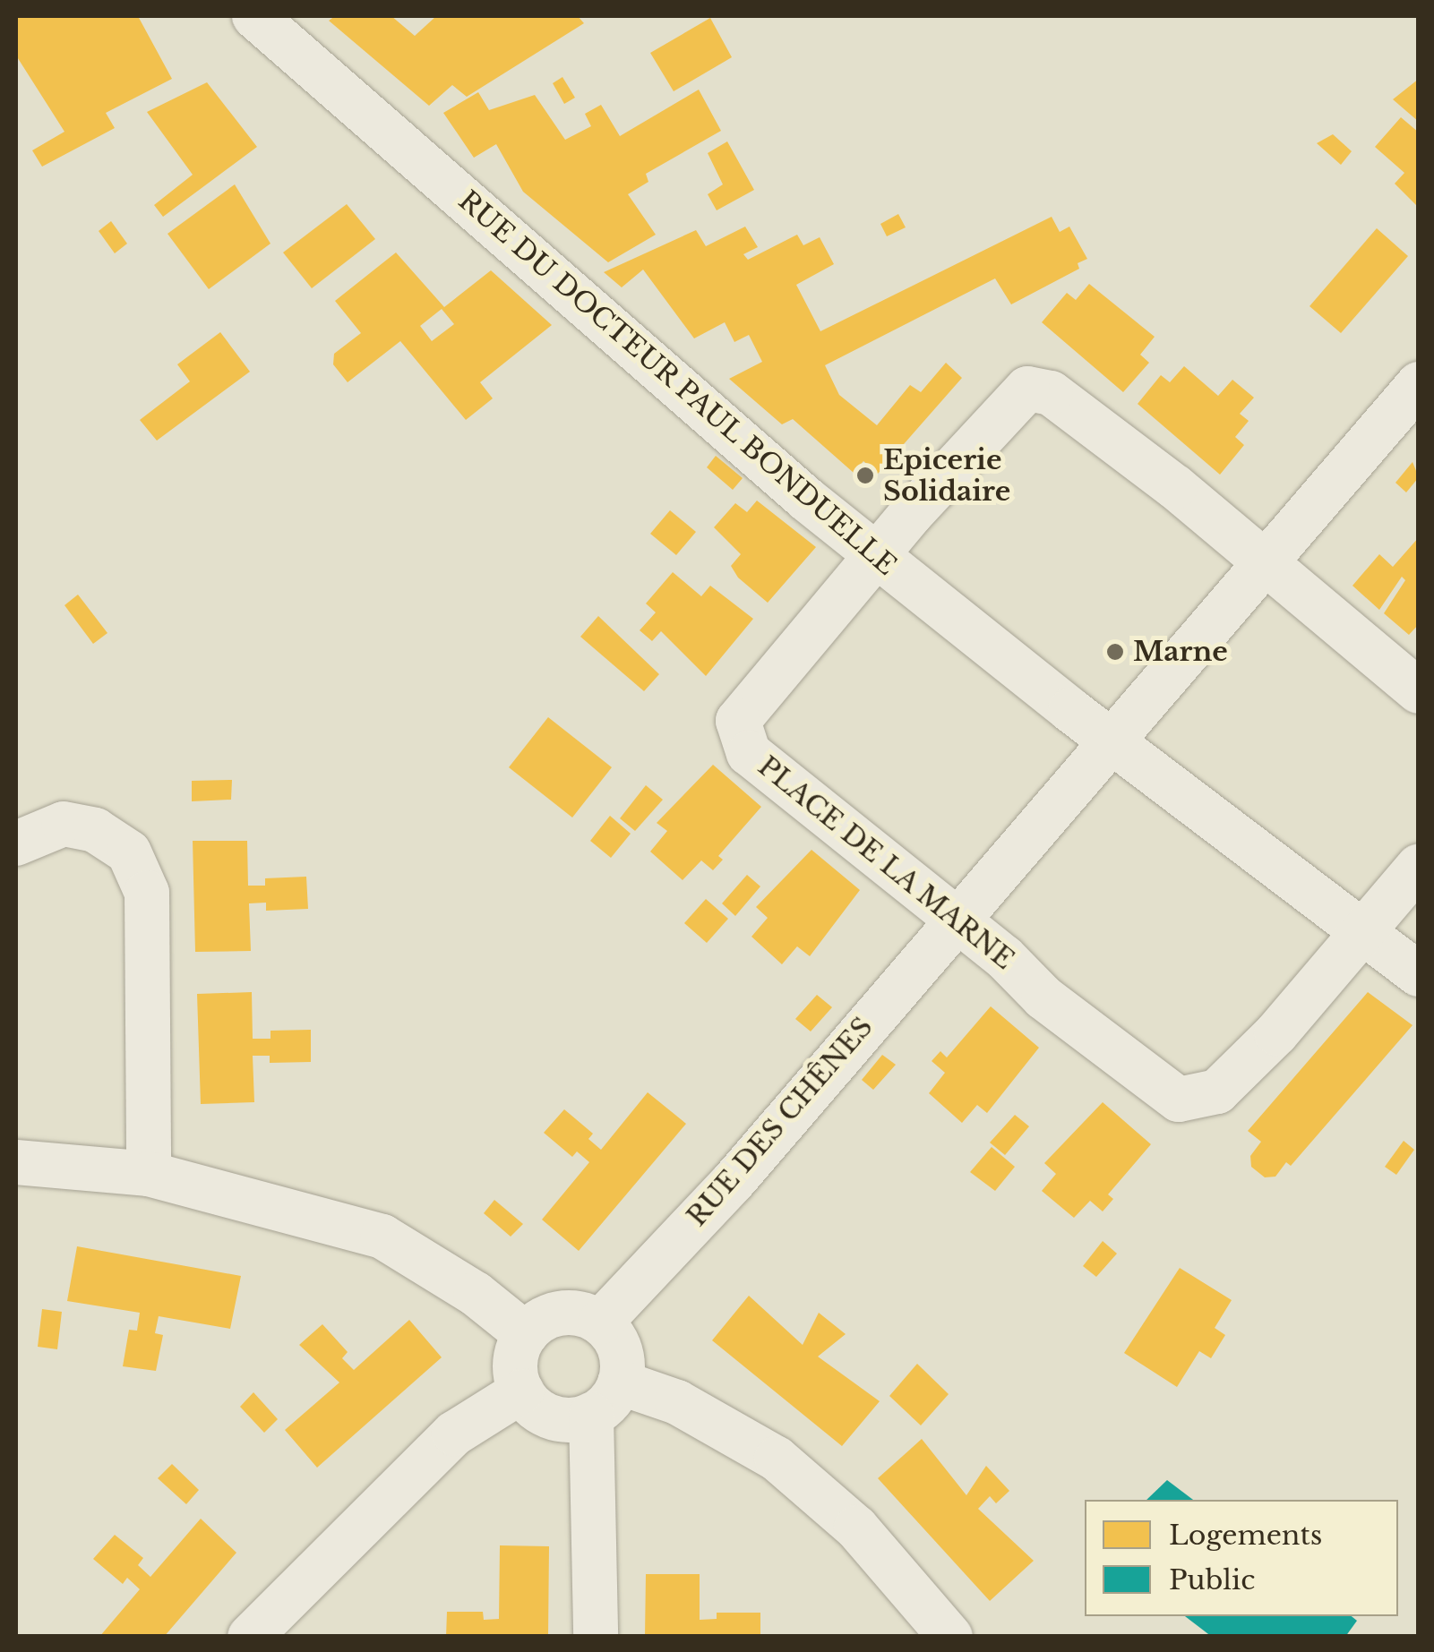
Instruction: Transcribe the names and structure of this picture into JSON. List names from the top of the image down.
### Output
{
  "streets": {
    "street": ["RUE DU DOCTEUR PAUL BONDUELLE", "PLACE DE LA MARNE", "RUE DES CHÊNES"]
  },
  "crossings": [
    ["RUE DU DOCTEUR PAUL BONDUELLE", "PLACE DE LA MARNE"],
    ["RUE DU DOCTEUR PAUL BONDUELLE", "RUE DES CHÊNES"],
    ["PLACE DE LA MARNE", "RUE DES CHÊNES"]
  ],
  "places": ["Epicerie Solidaire", "Marne"],
  "legend": ["Logements", "Public"]
}
